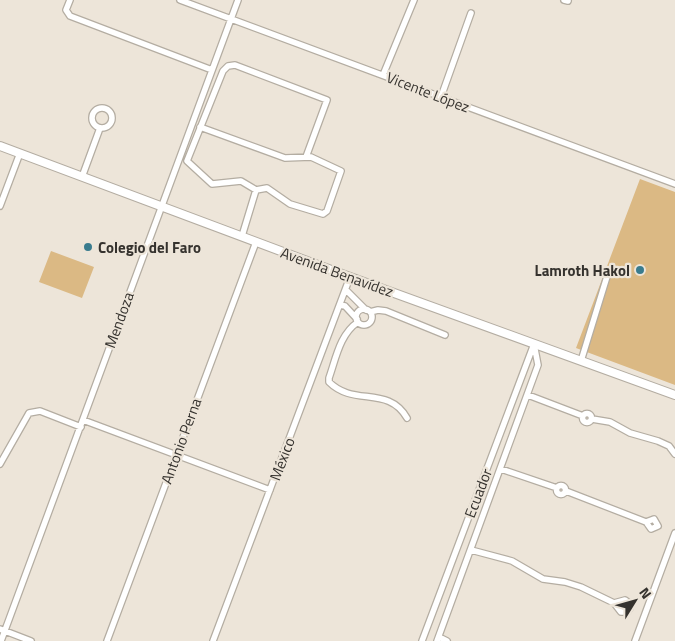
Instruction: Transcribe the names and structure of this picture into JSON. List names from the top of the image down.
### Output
{
  "streets": {
    "main road": ["Avenida Benavídez"],
    "street": [
      "Vicente López",
      "Mendoza",
      "Antonio Perna",
      "México",
      "Ecuador"
    ]
  },
  "crossings": [
    ["Vicente López", "Mendoza"],
    ["Avenida Benavídez", "Mendoza"],
    ["Avenida Benavídez", "Antonio Perna"],
    ["Avenida Benavídez", "México"],
    ["Avenida Benavídez", "Ecuador"]
  ],
  "places": ["Colegio del Faro", "Lamroth Hakol"],
  "north": "top right"
}
